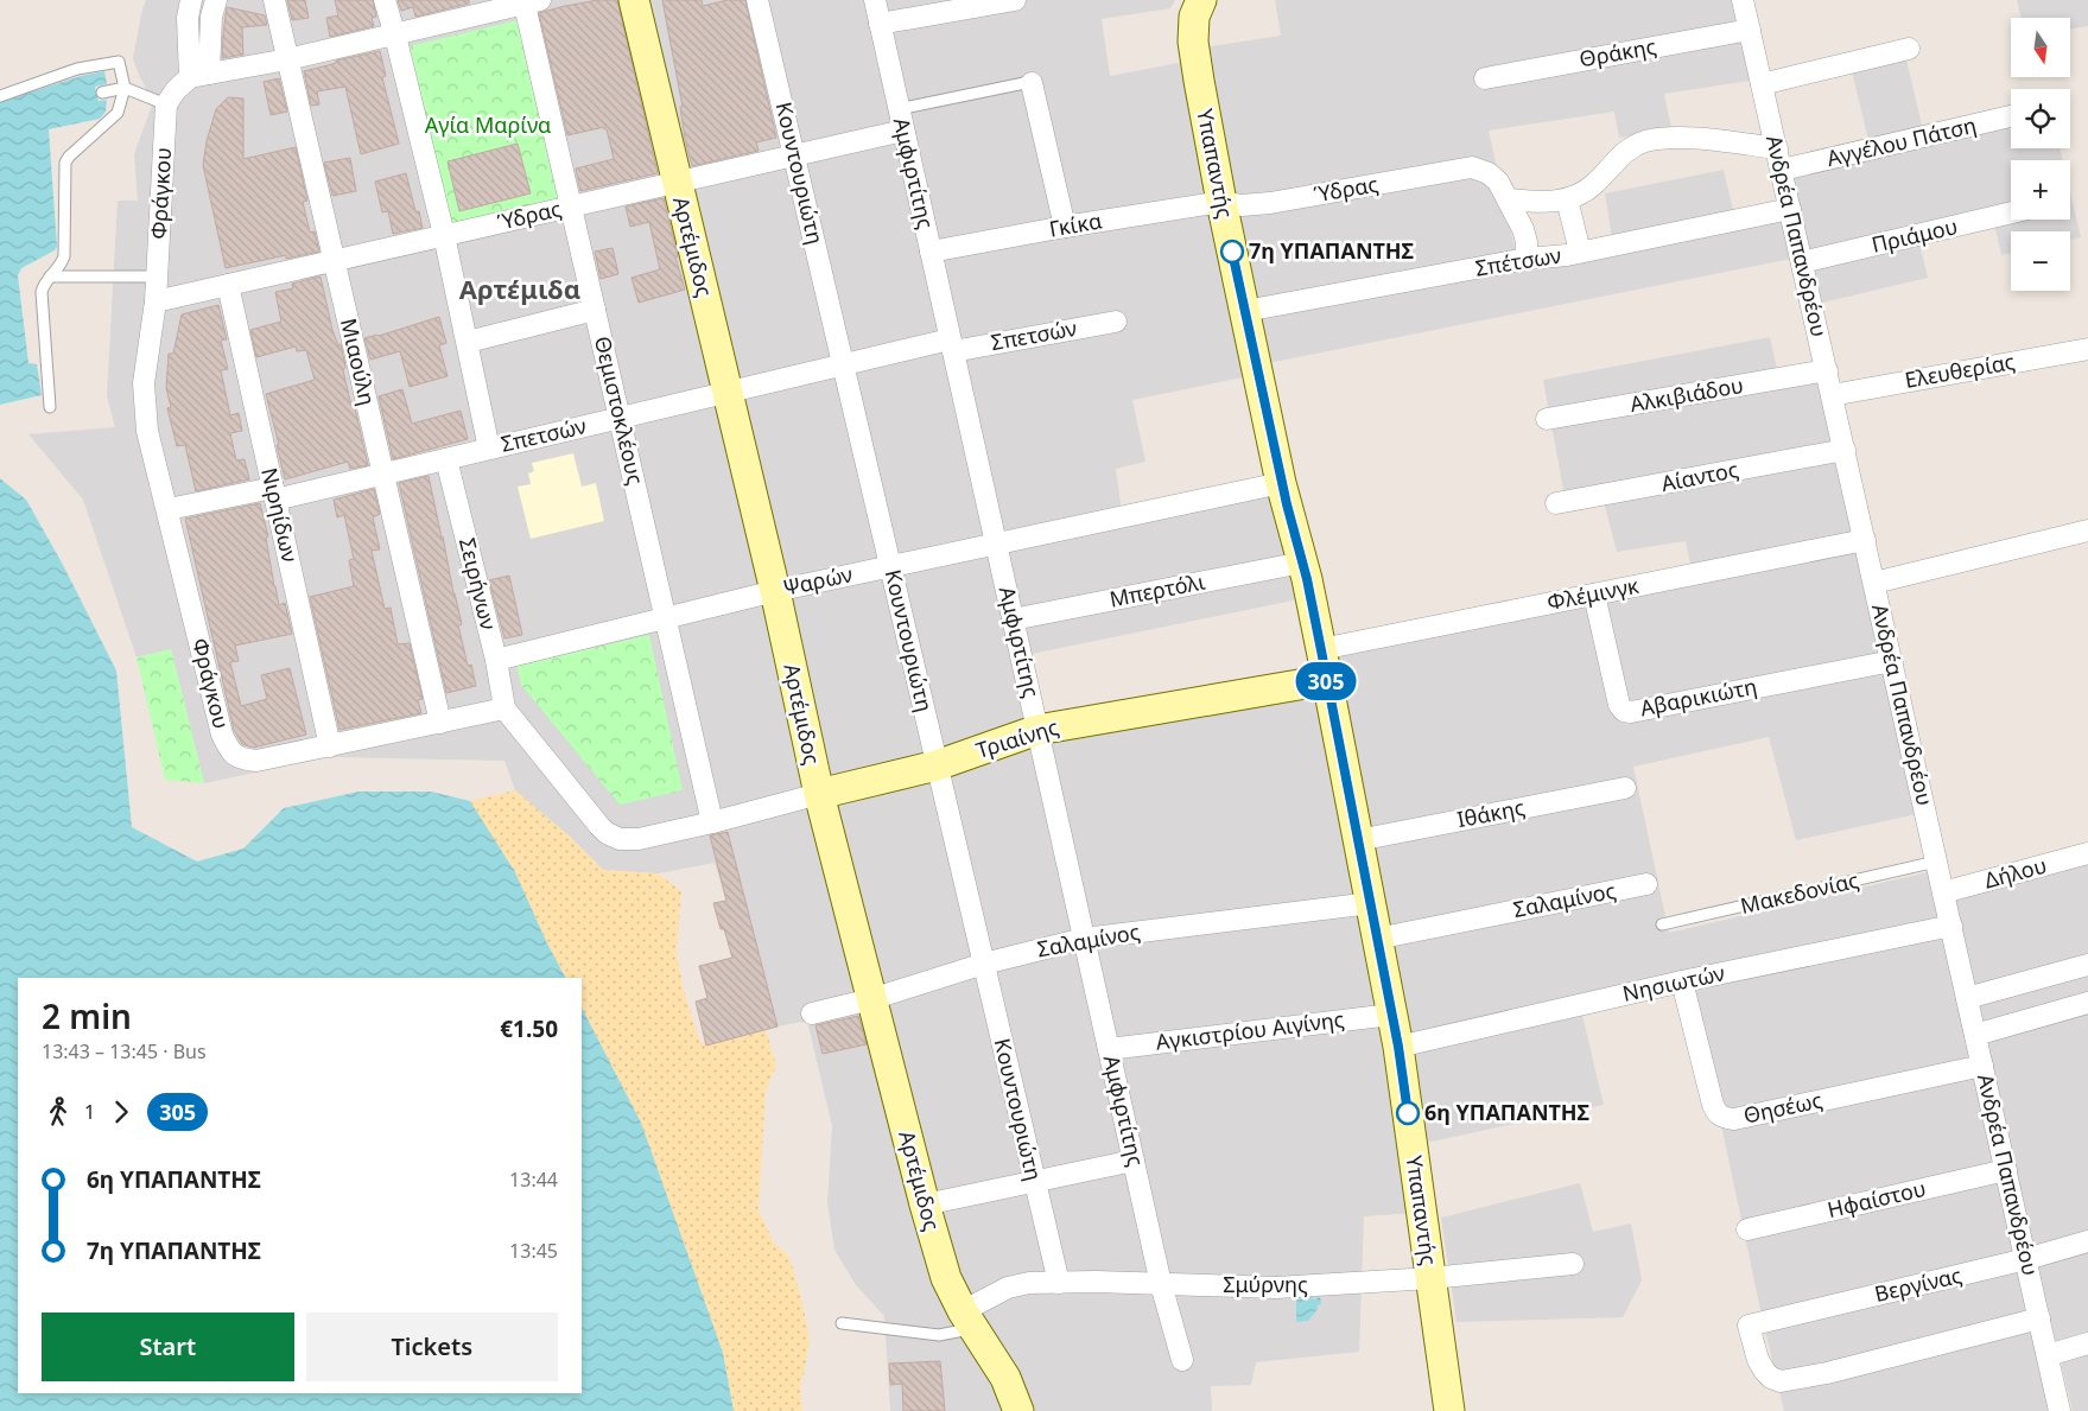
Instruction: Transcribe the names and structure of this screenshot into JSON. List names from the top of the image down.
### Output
{
  "streets": {
    "street": [
      "Θράκης",
      "Αγγέλου Πάτση",
      "Υπαπαντής",
      "Κουντουριώτη",
      "Αμφιρτίτης",
      "Ύδρας",
      "Φράγκου",
      "Γκίκα",
      "Ανδρέα Παπανδρέου",
      "Πριάμου",
      "Αρτέμιδος",
      "Σπέτσων",
      "Σπετσών",
      "Μιαούλη",
      "Ελευθερίας",
      "Αλκιβιάδου",
      "Θεμιστοκλέους",
      "Αίαντος",
      "Νιρηίδων",
      "Ψαρών",
      "Σειρήνων",
      "Μπερτόλι",
      "Φλέμινγκ",
      "Αβαρικιώτη",
      "Τριαίνης",
      "Ιθάκης",
      "Δήλου",
      "Σαλαμίνος",
      "Νησιωτών",
      "Αγκιστρίου Αιγίνης",
      "Θησέως",
      "Ηφαίστου",
      "Σμύρνης",
      "Βεργίνας"
    ],
    "lane": ["Μακεδονίας"]
  },
  "crossings": [
    ["Θράκης", "Ανδρέα Παπανδρέου"],
    ["Αγγέλου Πάτση", "Ανδρέα Παπανδρέου"],
    ["Υπαπαντής", "Ύδρας"],
    ["Υπαπαντής", "Γκίκα"],
    ["Υπαπαντής", "Σπέτσων"],
    ["Υπαπαντής", "Ψαρών"],
    ["Υπαπαντής", "Μπερτόλι"],
    ["Υπαπαντής", "Φλέμινγκ"],
    ["Υπαπαντής", "Τριαίνης"],
    ["Υπαπαντής", "Ιθάκης"],
    ["Υπαπαντής", "Σαλαμίνος"],
    ["Υπαπαντής", "Νησιωτών"],
    ["Υπαπαντής", "Αγκιστρίου Αιγίνης"],
    ["Υπαπαντής", "Σμύρνης"],
    ["Κουντουριώτη", "Ύδρας"],
    ["Κουντουριώτη", "Σπετσών"],
    ["Κουντουριώτη", "Ψαρών"],
    ["Κουντουριώτη", "Τριαίνης"],
    ["Κουντουριώτη", "Σαλαμίνος"],
    ["Κουντουριώτη", "Σμύρνης"],
    ["Αμφιρτίτης", "Ύδρας"],
    ["Αμφιρτίτης", "Γκίκα"],
    ["Αμφιρτίτης", "Σπετσών"],
    ["Αμφιρτίτης", "Ψαρών"],
    ["Αμφιρτίτης", "Μπερτόλι"],
    ["Αμφιρτίτης", "Τριαίνης"],
    ["Αμφιρτίτης", "Σαλαμίνος"],
    ["Αμφιρτίτης", "Αγκιστρίου Αιγίνης"],
    ["Αμφιρτίτης", "Σμύρνης"],
    ["Ύδρας", "Φράγκου"],
    ["Ύδρας", "Γκίκα"],
    ["Ύδρας", "Αρτέμιδος"],
    ["Ύδρας", "Μιαούλη"],
    ["Ύδρας", "Θεμιστοκλέους"],
    ["Ύδρας", "Νιρηίδων"],
    ["Φράγκου", "Σπετσών"],
    ["Φράγκου", "Μιαούλη"],
    ["Φράγκου", "Νιρηίδων"],
    ["Φράγκου", "Σειρήνων"],
    ["Ανδρέα Παπανδρέου", "Πριάμου"],
    ["Ανδρέα Παπανδρέου", "Σπέτσων"],
    ["Ανδρέα Παπανδρέου", "Ελευθερίας"],
    ["Ανδρέα Παπανδρέου", "Αλκιβιάδου"],
    ["Ανδρέα Παπανδρέου", "Αίαντος"],
    ["Ανδρέα Παπανδρέου", "Φλέμινγκ"],
    ["Ανδρέα Παπανδρέου", "Αβαρικιώτη"],
    ["Ανδρέα Παπανδρέου", "Δήλου"],
    ["Ανδρέα Παπανδρέου", "Μακεδονίας"],
    ["Ανδρέα Παπανδρέου", "Νησιωτών"],
    ["Ανδρέα Παπανδρέου", "Θησέως"],
    ["Ανδρέα Παπανδρέου", "Ηφαίστου"],
    ["Ανδρέα Παπανδρέου", "Βεργίνας"],
    ["Αρτέμιδος", "Σπετσών"],
    ["Αρτέμιδος", "Ψαρών"],
    ["Αρτέμιδος", "Τριαίνης"],
    ["Αρτέμιδος", "Σαλαμίνος"],
    ["Αρτέμιδος", "Σμύρνης"],
    ["Σπετσών", "Μιαούλη"],
    ["Σπετσών", "Θεμιστοκλέους"],
    ["Σπετσών", "Νιρηίδων"],
    ["Σπετσών", "Σειρήνων"],
    ["Θεμιστοκλέους", "Ψαρών"],
    ["Θεμιστοκλέους", "Τριαίνης"],
    ["Ψαρών", "Σειρήνων"],
    ["Φλέμινγκ", "Αβαρικιώτη"],
    ["Νησιωτών", "Θησέως"]
  ],
  "districts": ["Αρτέμιδα"],
  "parks": ["Αγία Μαρίνα"],
  "places": ["7η ΥΠΑΠΑΝΤΗΣ", "6η ΥΠΑΠΑΝΤΗΣ"],
  "lines": ["bus line 305"],
  "north": "bottom",
  "page": {
    "on_map": "305",
    "map_buttons": ["+", "−"],
    "heading": ["2 min", "13:43 – 13:45 · Bus", "€1.50"],
    "legs": ["1", "305"],
    "list": [
      {
        "name": "6η ΥΠΑΠΑΝΤΗΣ",
        "value": "13:44"
      },
      {
        "name": "7η ΥΠΑΠΑΝΤΗΣ",
        "value": "13:45"
      }
    ],
    "buttons": ["Start", "Tickets"]
  }
}
